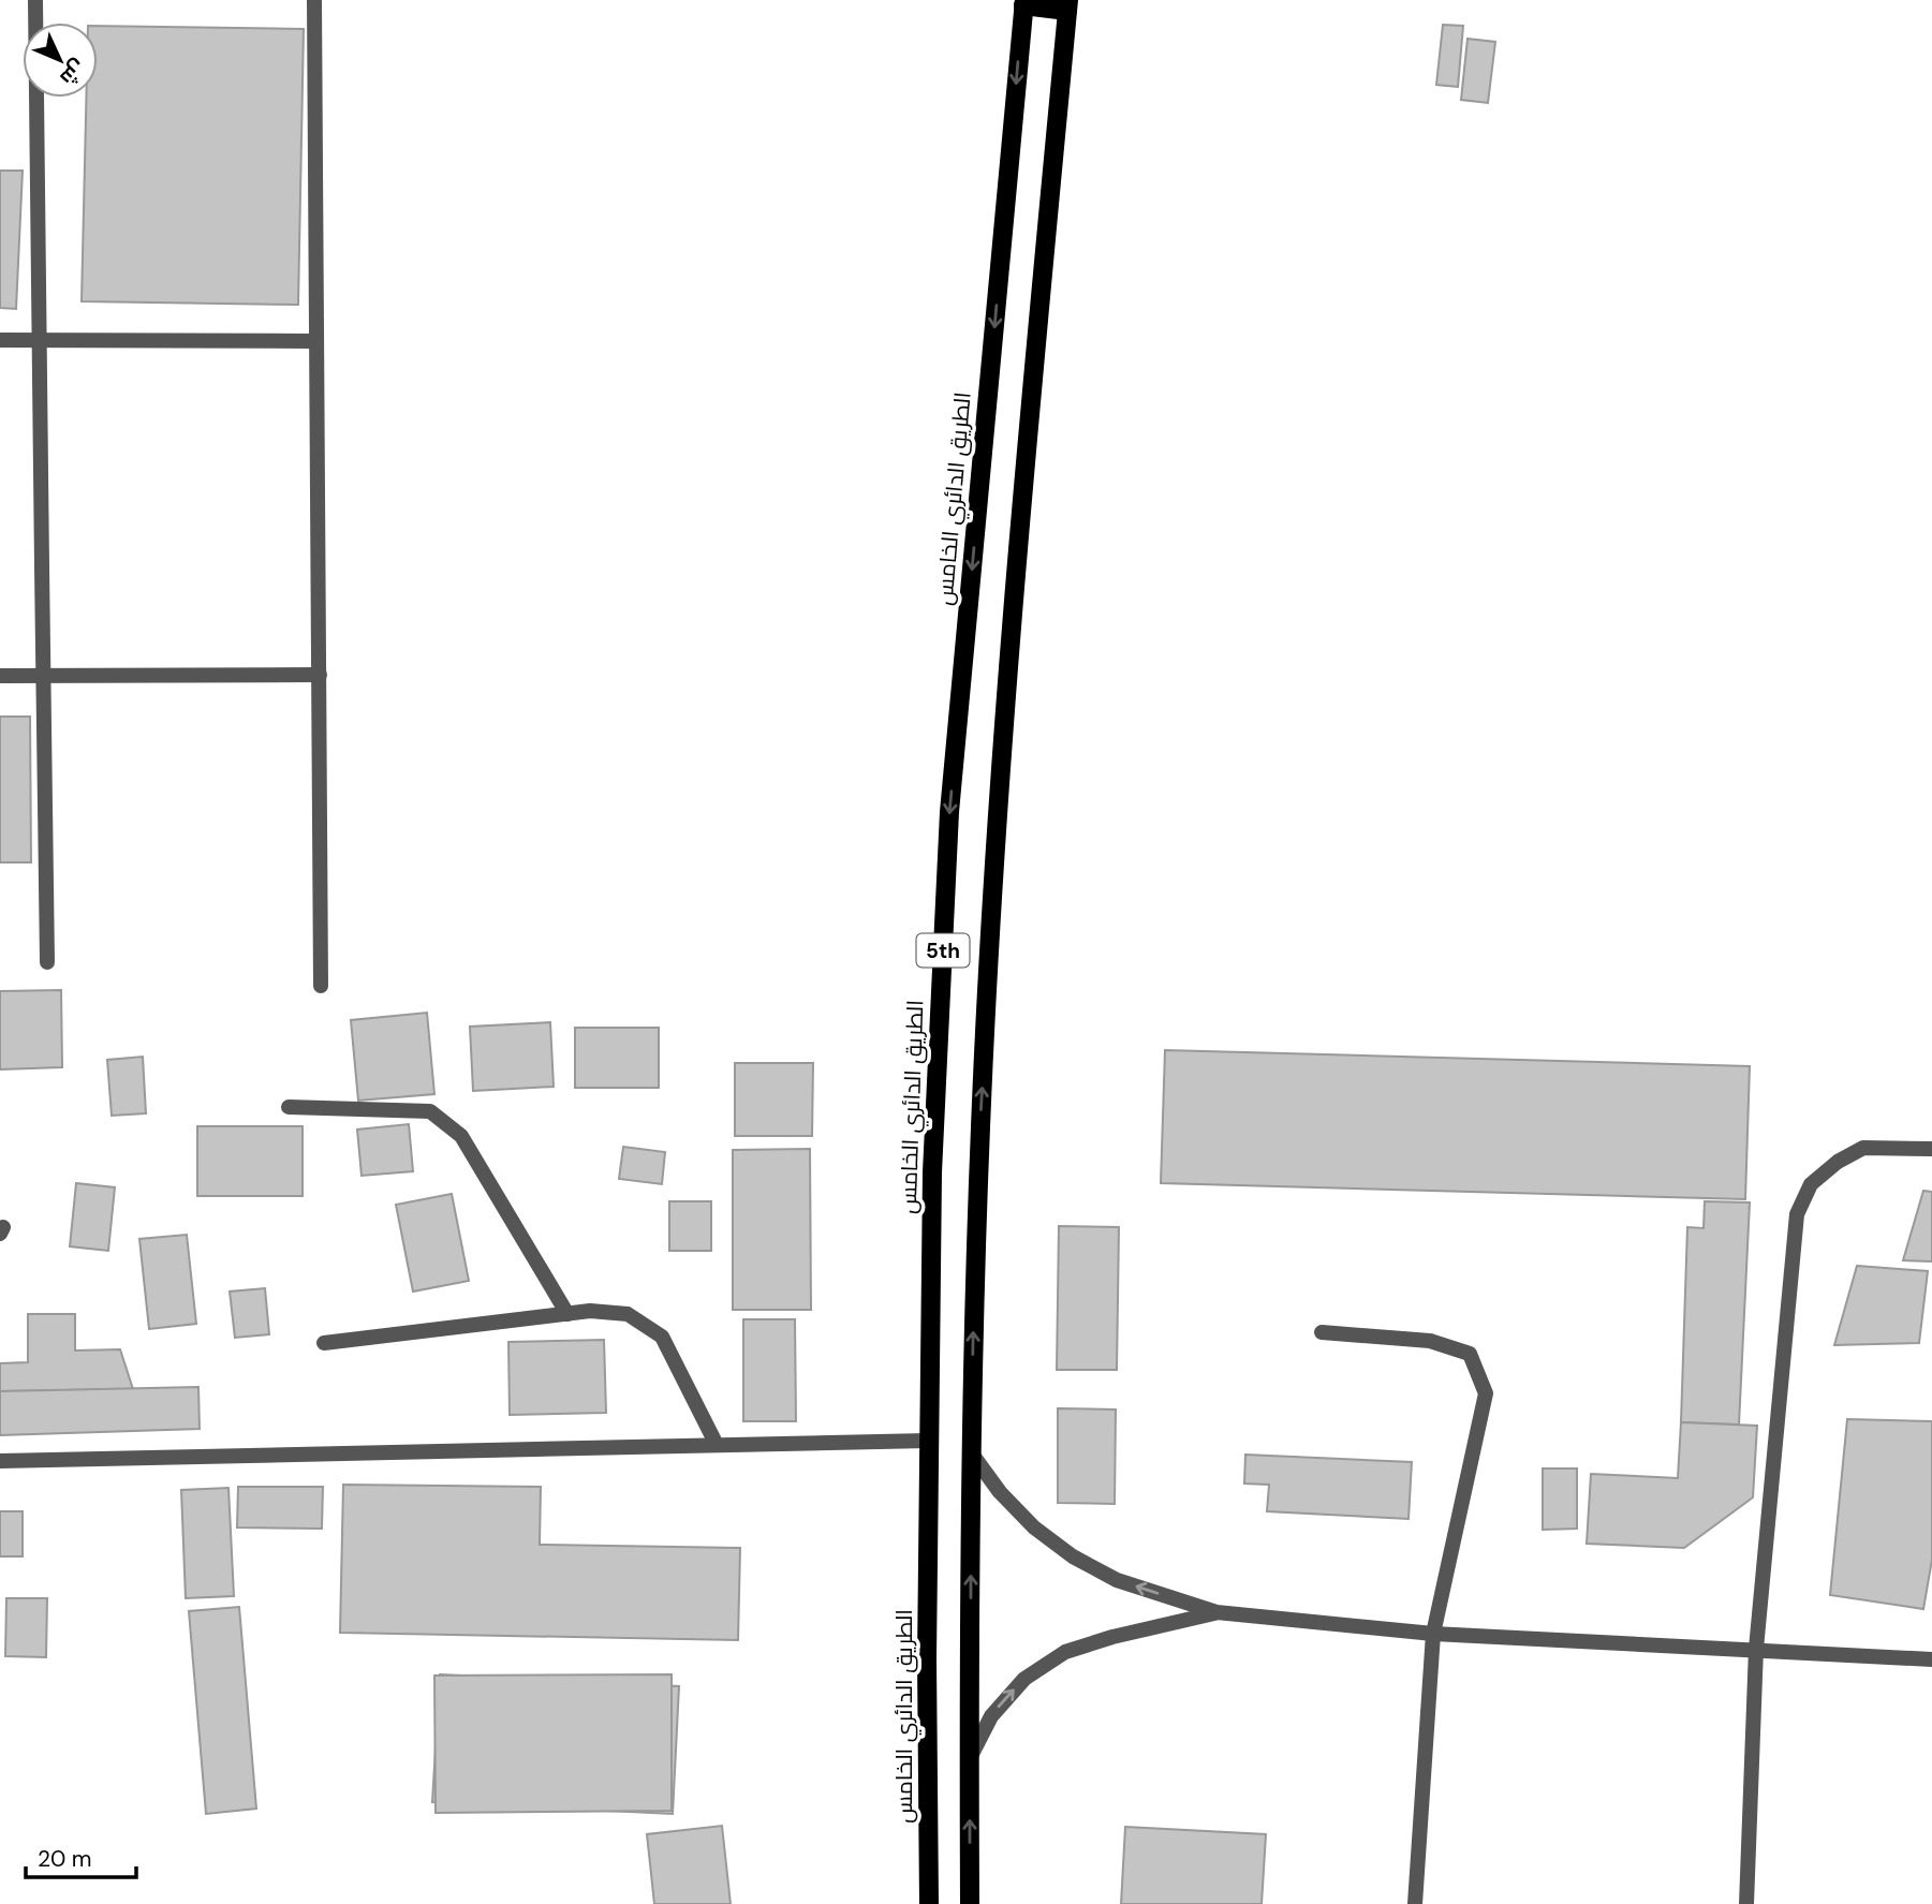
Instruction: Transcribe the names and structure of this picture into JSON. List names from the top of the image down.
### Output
{
  "streets": {
    "main road": ["الطريق الدائري الخامس", "5th"]
  },
  "scale_bar": "20 m",
  "north": "bottom right"
}
